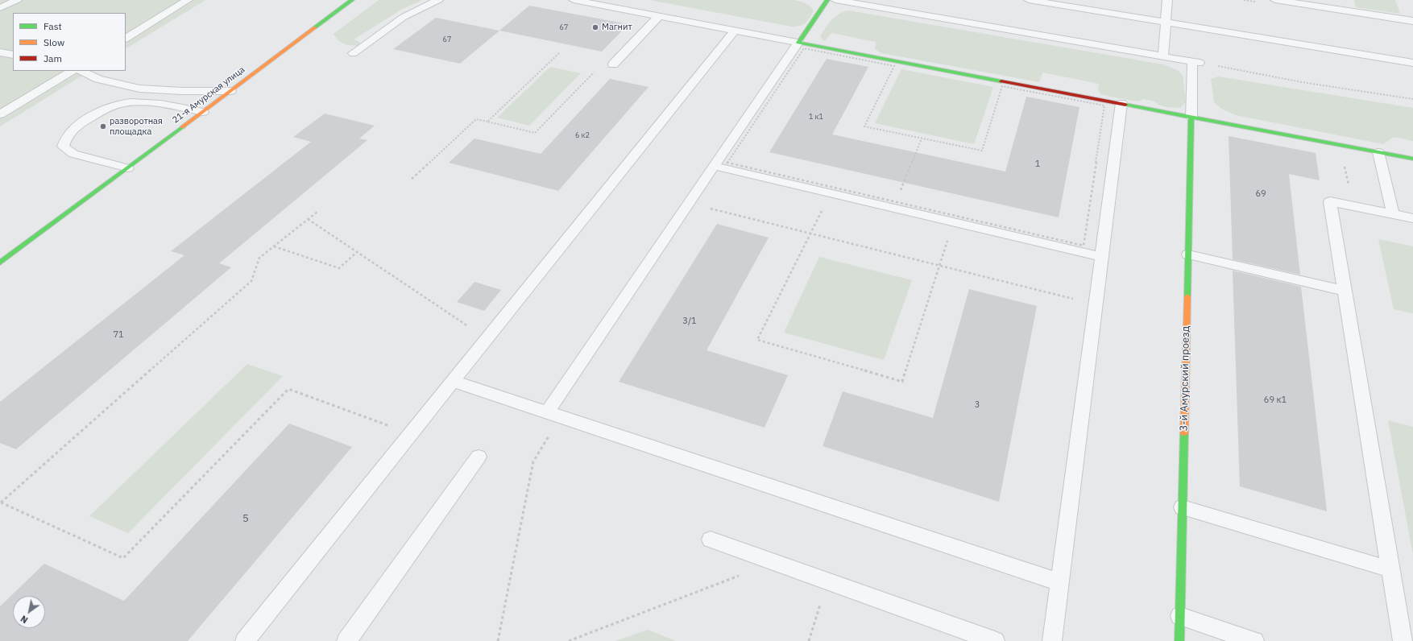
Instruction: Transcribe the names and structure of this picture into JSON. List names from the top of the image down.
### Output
{
  "streets": {
    "street": ["21-я Амурская улица", "3-й Амурский проезд"]
  },
  "places": ["Магнит", "разворотная площадка"],
  "house_numbers": [
    "67",
    "67",
    "1 к1",
    "6 к2",
    "1",
    "69",
    "3/1",
    "71",
    "69 к1",
    "3",
    "5"
  ],
  "legend": ["Fast", "Slow", "Jam"],
  "north": "bottom left"
}
